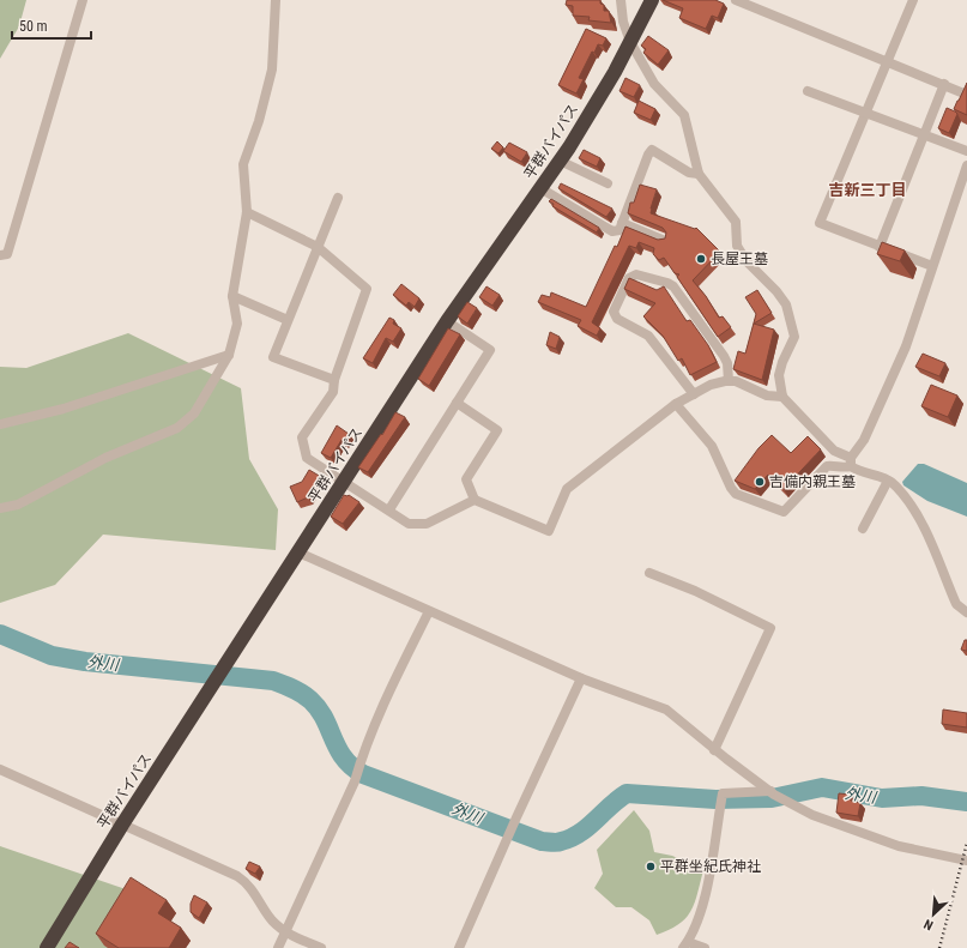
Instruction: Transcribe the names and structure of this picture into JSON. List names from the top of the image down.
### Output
{
  "streets": {
    "highway": ["平群バイパス"]
  },
  "districts": ["吉新三丁目"],
  "water": ["外川"],
  "places": ["長屋王墓", "吉備内親王墓", "平群坐紀氏神社"],
  "scale_bar": "50 m",
  "north": "bottom left"
}
